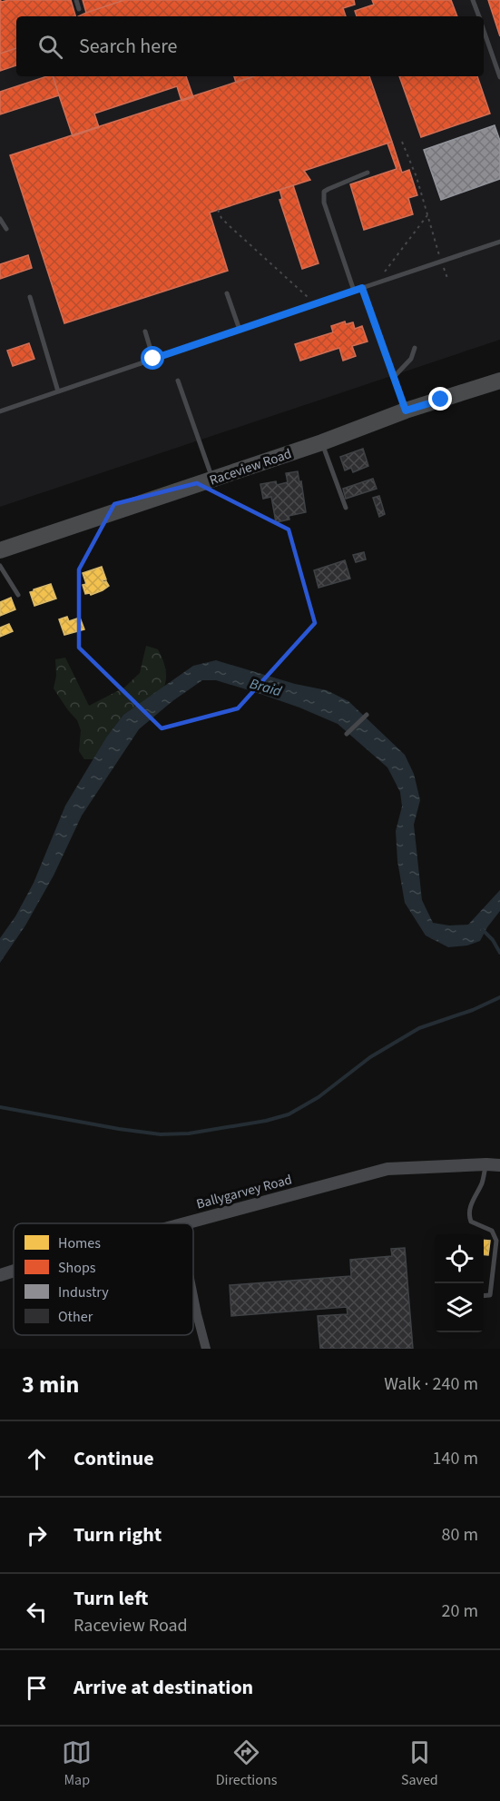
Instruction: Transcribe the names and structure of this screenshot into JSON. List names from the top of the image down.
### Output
{
  "streets": {
    "main road": ["Raceview Road"],
    "street": ["Ballygarvey Road"]
  },
  "water": ["Braid"],
  "legend": [
    "Homes",
    "Shops",
    "Industry",
    "Other"
  ],
  "page": {
    "search": "Search here",
    "heading": ["3 min", "Walk · 240 m"],
    "list": [
      ["Continue", "140 m"],
      ["Turn right", "80 m"],
      ["Turn left", "Raceview Road", "20 m"],
      "Arrive at destination"
    ],
    "nav": ["Map", "Directions", "Saved"]
  }
}
